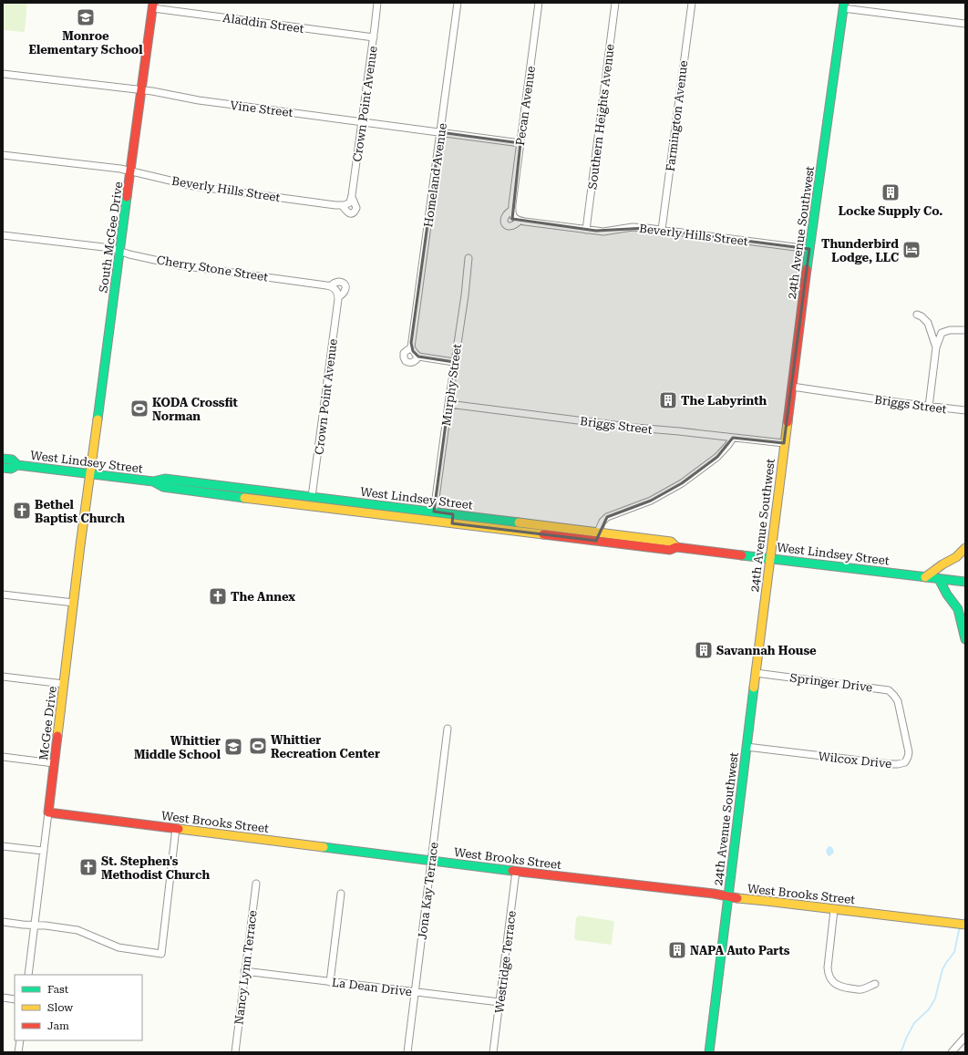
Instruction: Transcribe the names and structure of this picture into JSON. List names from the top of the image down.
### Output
{
  "streets": {
    "main road": [
      "24th Avenue Southwest",
      "South McGee Drive",
      "West Lindsey Street",
      "McGee Drive",
      "West Brooks Street"
    ],
    "street": [
      "Aladdin Street",
      "Crown Point Avenue",
      "Pecan Avenue",
      "Vine Street",
      "Farmington Avenue",
      "Southern Heights Avenue",
      "Homeland Avenue",
      "Beverly Hills Street",
      "Cherry Stone Street",
      "Murphy Street",
      "Briggs Street",
      "Springer Drive",
      "Wilcox Drive",
      "Jona Kay Terrace",
      "Westridge Terrace",
      "Nancy Lynn Terrace",
      "La Dean Drive"
    ]
  },
  "crossings": [
    ["Aladdin Street", "Crown Point Avenue"],
    ["Aladdin Street", "South McGee Drive"],
    ["Crown Point Avenue", "Vine Street"],
    ["Crown Point Avenue", "Beverly Hills Street"],
    ["Crown Point Avenue", "Cherry Stone Street"],
    ["Crown Point Avenue", "West Lindsey Street"],
    ["Pecan Avenue", "Vine Street"],
    ["Pecan Avenue", "Beverly Hills Street"],
    ["Vine Street", "Homeland Avenue"],
    ["Vine Street", "South McGee Drive"],
    ["Farmington Avenue", "Beverly Hills Street"],
    ["Southern Heights Avenue", "Beverly Hills Street"],
    ["Homeland Avenue", "Murphy Street"],
    ["Beverly Hills Street", "24th Avenue Southwest"],
    ["Beverly Hills Street", "South McGee Drive"],
    ["24th Avenue Southwest", "Briggs Street"],
    ["24th Avenue Southwest", "West Lindsey Street"],
    ["24th Avenue Southwest", "Springer Drive"],
    ["24th Avenue Southwest", "Wilcox Drive"],
    ["24th Avenue Southwest", "West Brooks Street"],
    ["South McGee Drive", "Cherry Stone Street"],
    ["South McGee Drive", "West Lindsey Street"],
    ["South McGee Drive", "McGee Drive"],
    ["Murphy Street", "Briggs Street"],
    ["Murphy Street", "West Lindsey Street"],
    ["West Lindsey Street", "McGee Drive"],
    ["Springer Drive", "Wilcox Drive"],
    ["McGee Drive", "West Brooks Street"],
    ["West Brooks Street", "Jona Kay Terrace"],
    ["West Brooks Street", "Westridge Terrace"],
    ["Jona Kay Terrace", "La Dean Drive"],
    ["Westridge Terrace", "La Dean Drive"],
    ["Nancy Lynn Terrace", "La Dean Drive"]
  ],
  "places": {
    "school or university": ["Monroe Elementary School", "Whittier Middle School"],
    "building": [
      "Locke Supply Co.",
      "The Labyrinth",
      "Savannah House",
      "NAPA Auto Parts"
    ],
    "hotel": ["Thunderbird Lodge, LLC"],
    "sports": ["KODA Crossfit Norman", "Whittier Recreation Center"],
    "church": ["Bethel Baptist Church", "The Annex", "St. Stephen's Methodist Church"]
  },
  "legend": ["Fast", "Slow", "Jam"]
}
